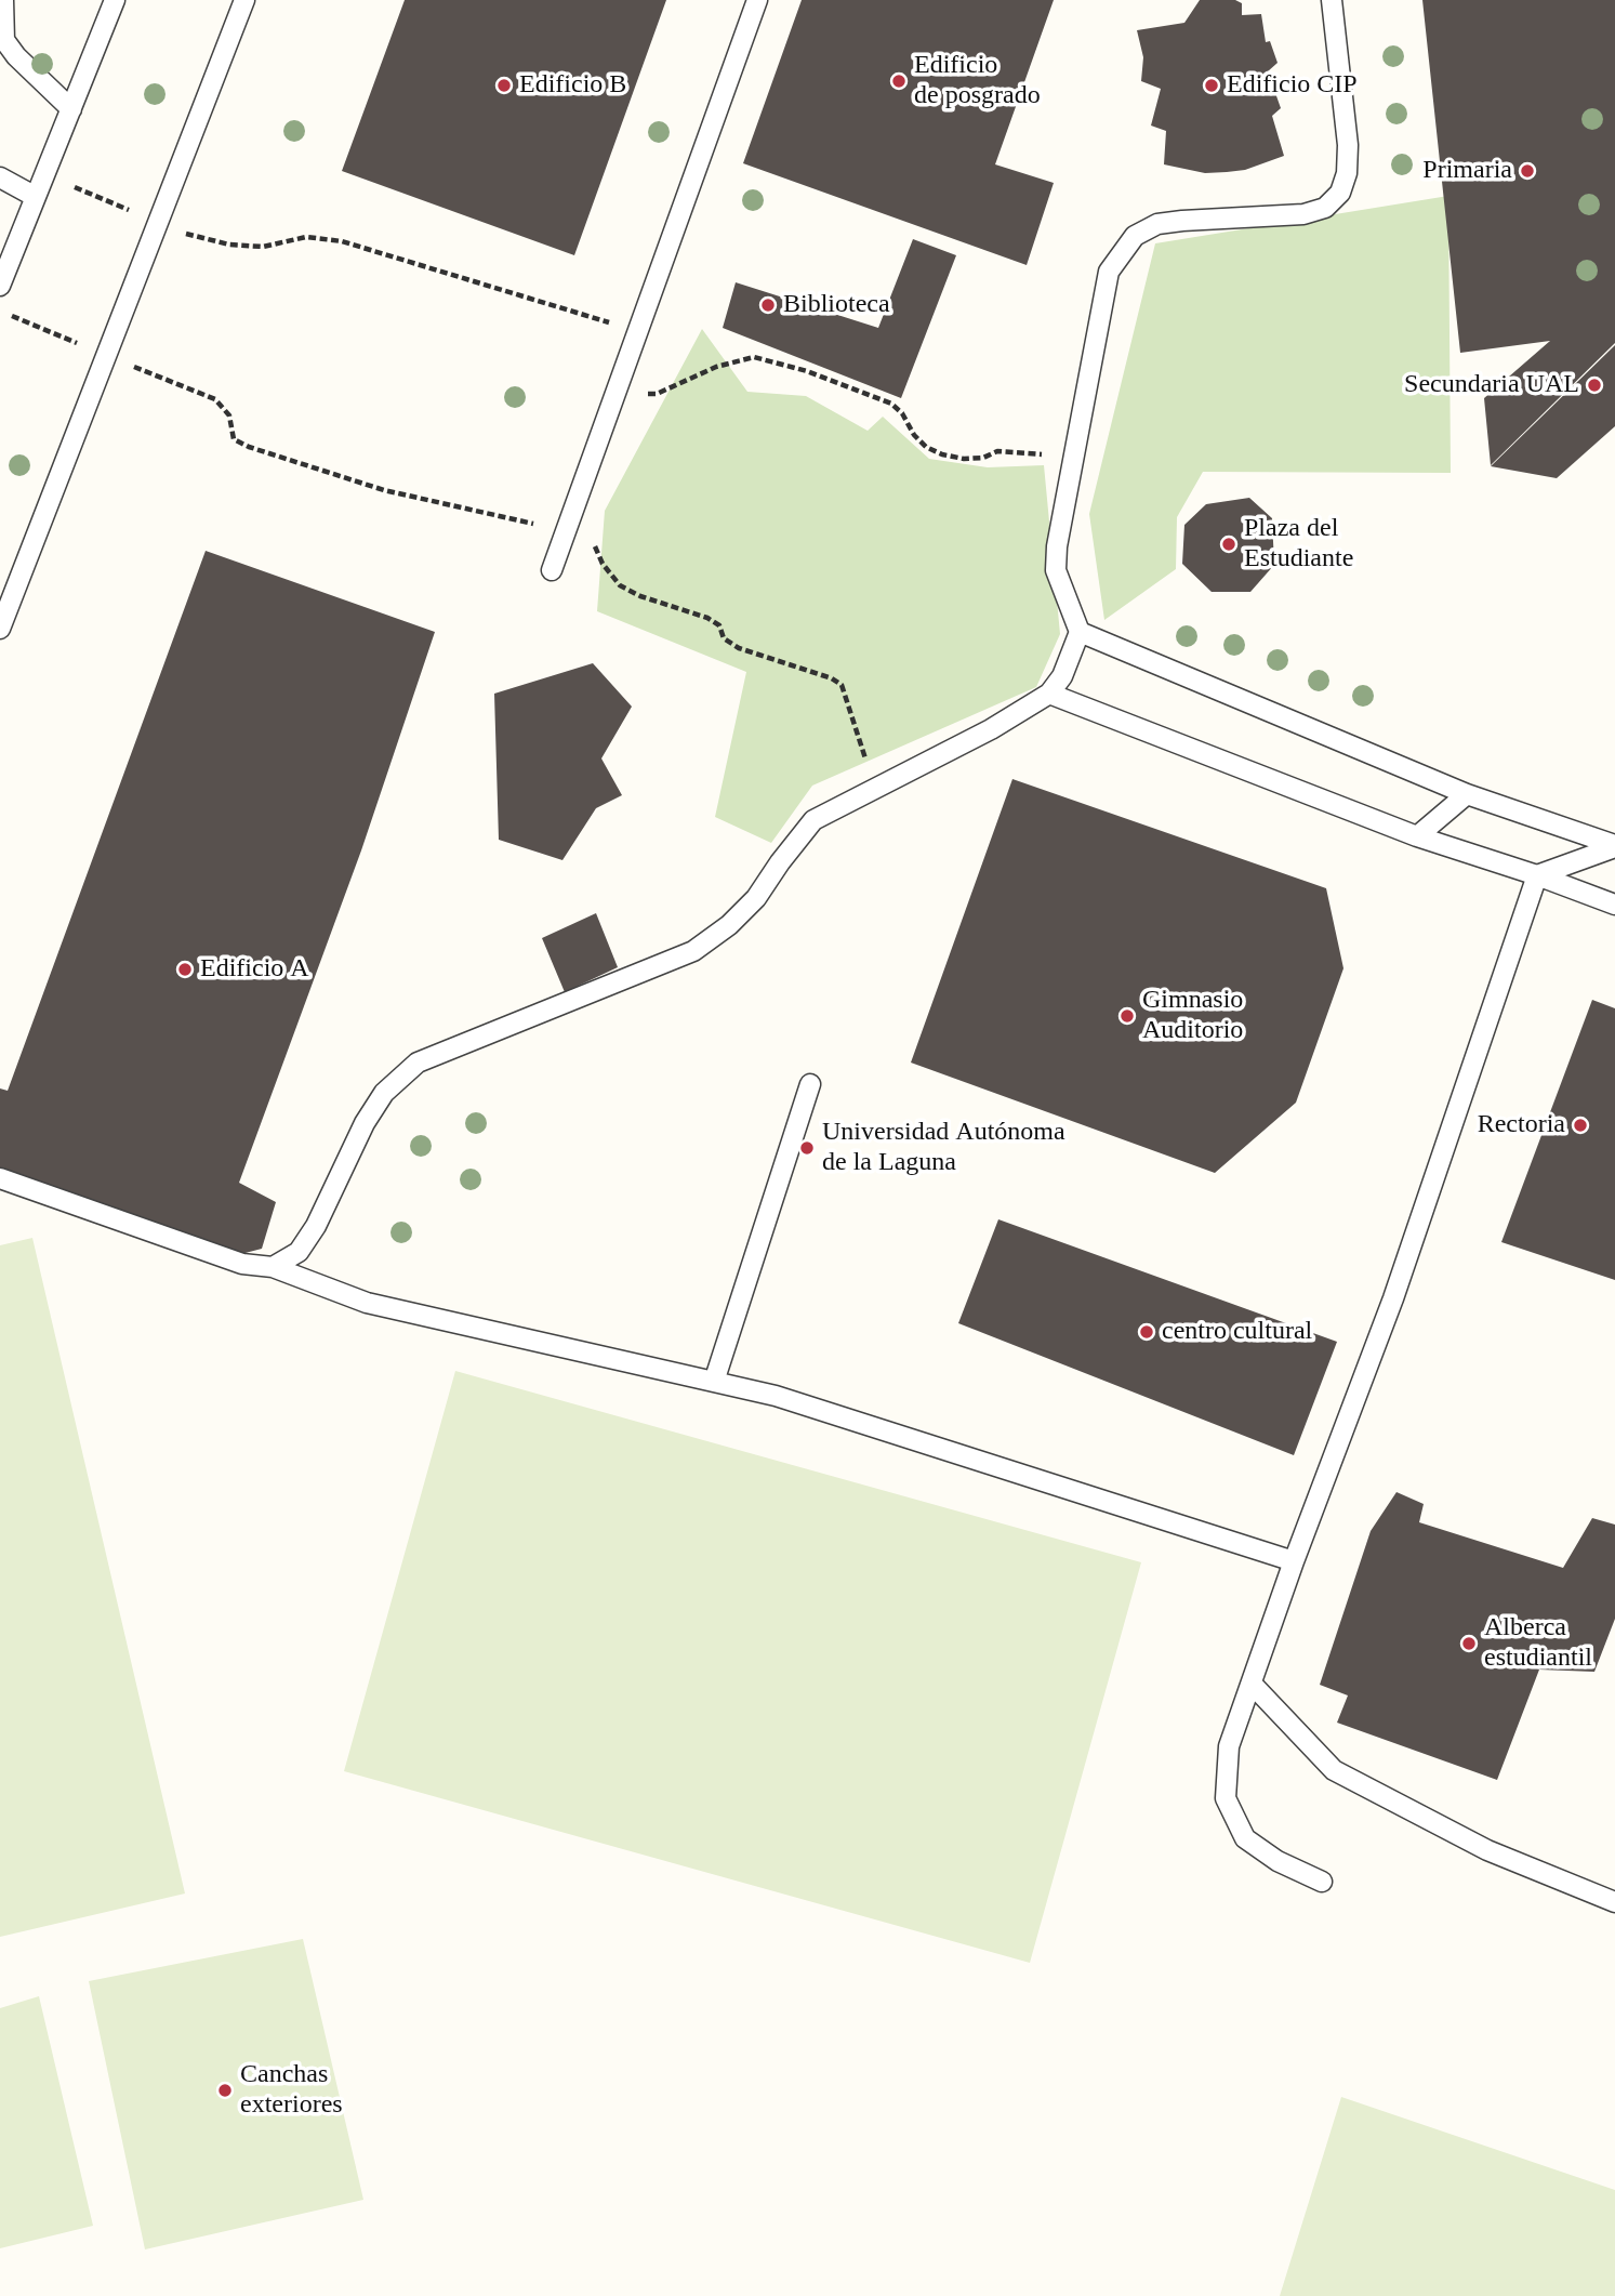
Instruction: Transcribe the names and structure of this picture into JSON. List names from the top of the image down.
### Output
{
  "places": [
    "Edificio de posgrado",
    "Edificio B",
    "Edificio CIP",
    "Primaria",
    "Biblioteca",
    "Secundaria UAL",
    "Plaza del Estudiante",
    "Edificio A",
    "Gimnasio Auditorio",
    "Rectoria",
    "Universidad Autónoma de la Laguna",
    "centro cultural",
    "Alberca estudiantil",
    "Canchas exteriores"
  ]
}
